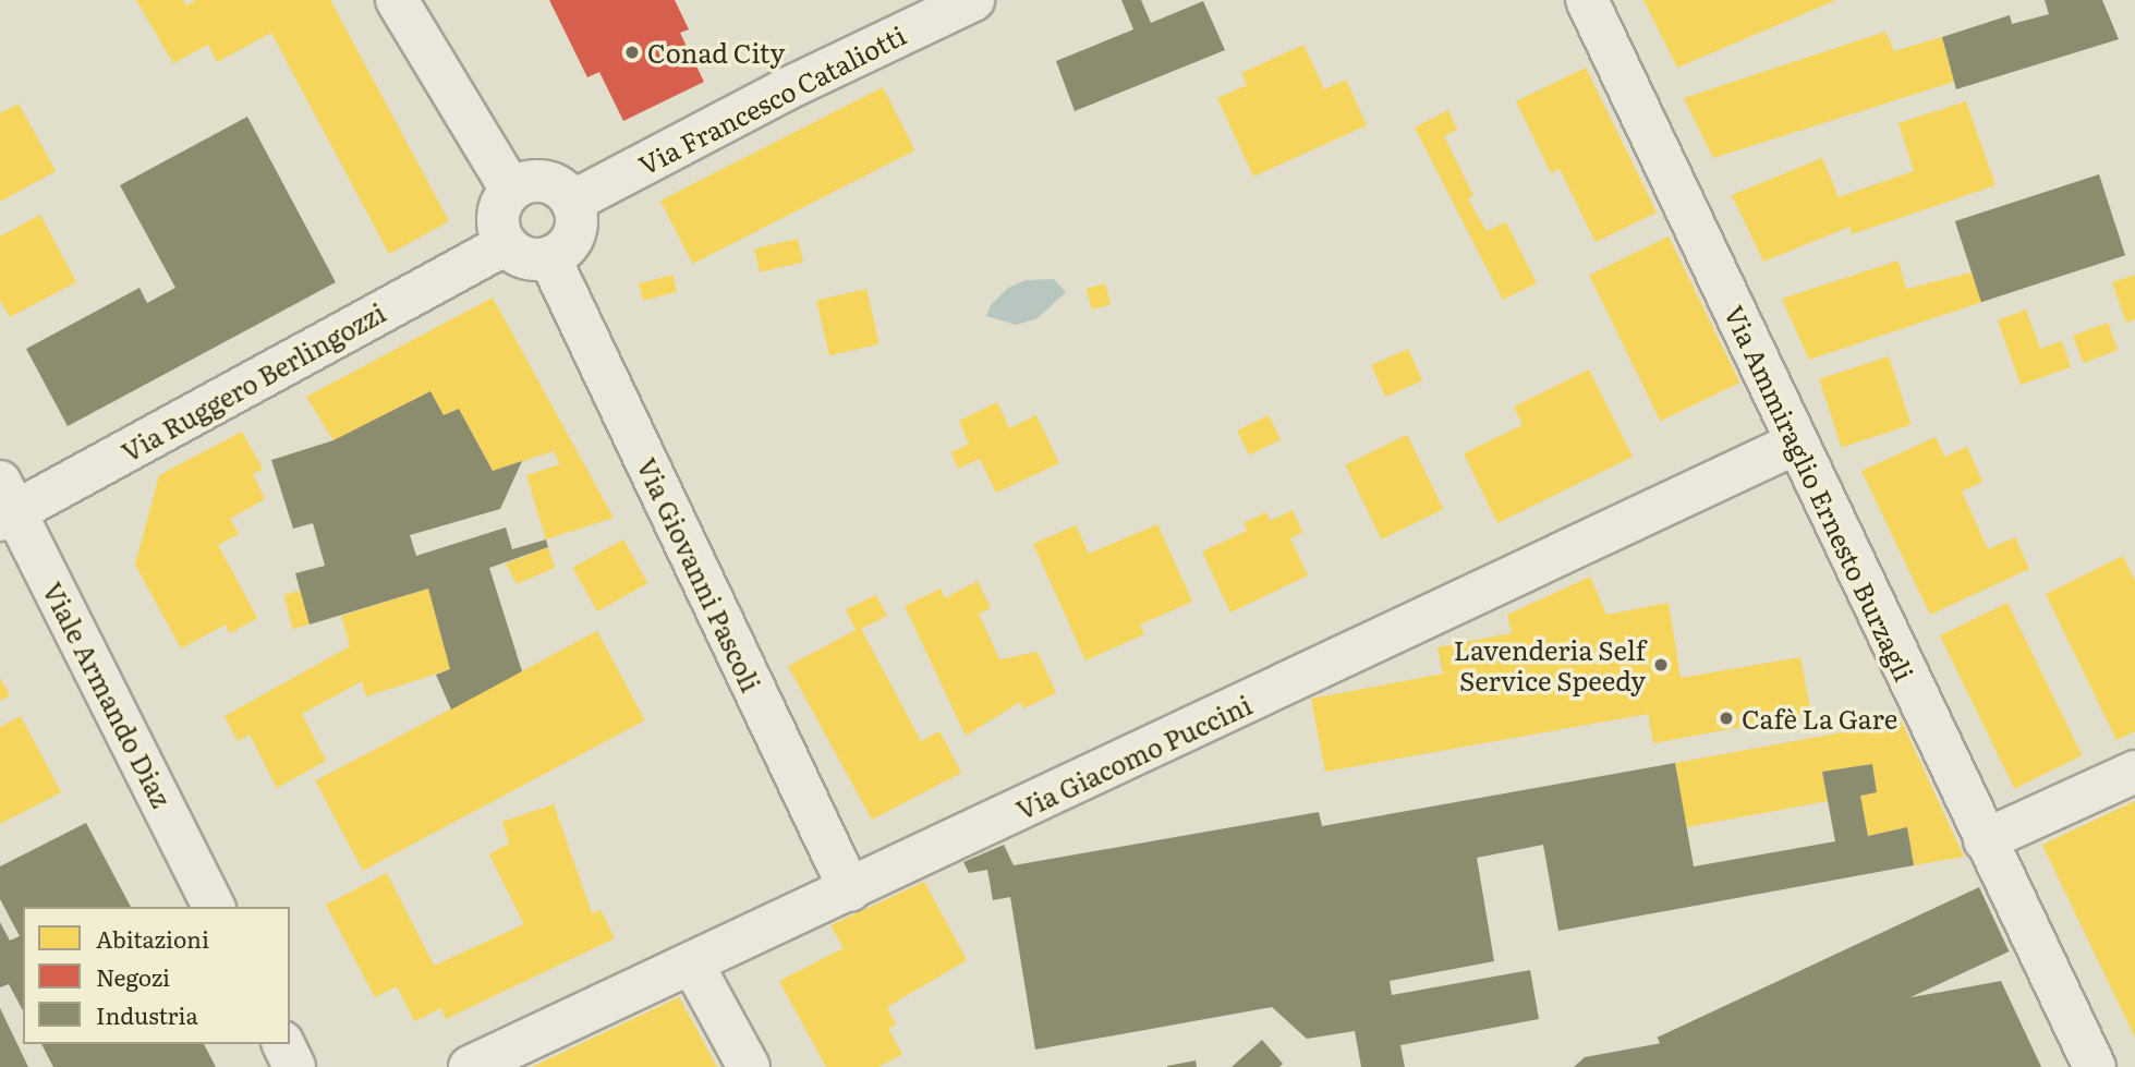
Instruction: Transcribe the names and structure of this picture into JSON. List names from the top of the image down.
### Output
{
  "streets": {
    "street": [
      "Via Francesco Cataliotti",
      "Via Ruggero Berlingozzi",
      "Via Ammiraglio Ernesto Burzagli",
      "Via Giovanni Pascoli",
      "Viale Armando Diaz",
      "Via Giacomo Puccini"
    ]
  },
  "crossings": [
    ["Via Francesco Cataliotti", "Via Ruggero Berlingozzi"],
    ["Via Francesco Cataliotti", "Via Giovanni Pascoli"],
    ["Via Ruggero Berlingozzi", "Via Giovanni Pascoli"],
    ["Via Ruggero Berlingozzi", "Viale Armando Diaz"],
    ["Via Ammiraglio Ernesto Burzagli", "Via Giacomo Puccini"],
    ["Via Giovanni Pascoli", "Via Giacomo Puccini"]
  ],
  "places": ["Conad City", "Lavenderia Self Service Speedy", "Cafè La Gare"],
  "legend": ["Abitazioni", "Negozi", "Industria"]
}
